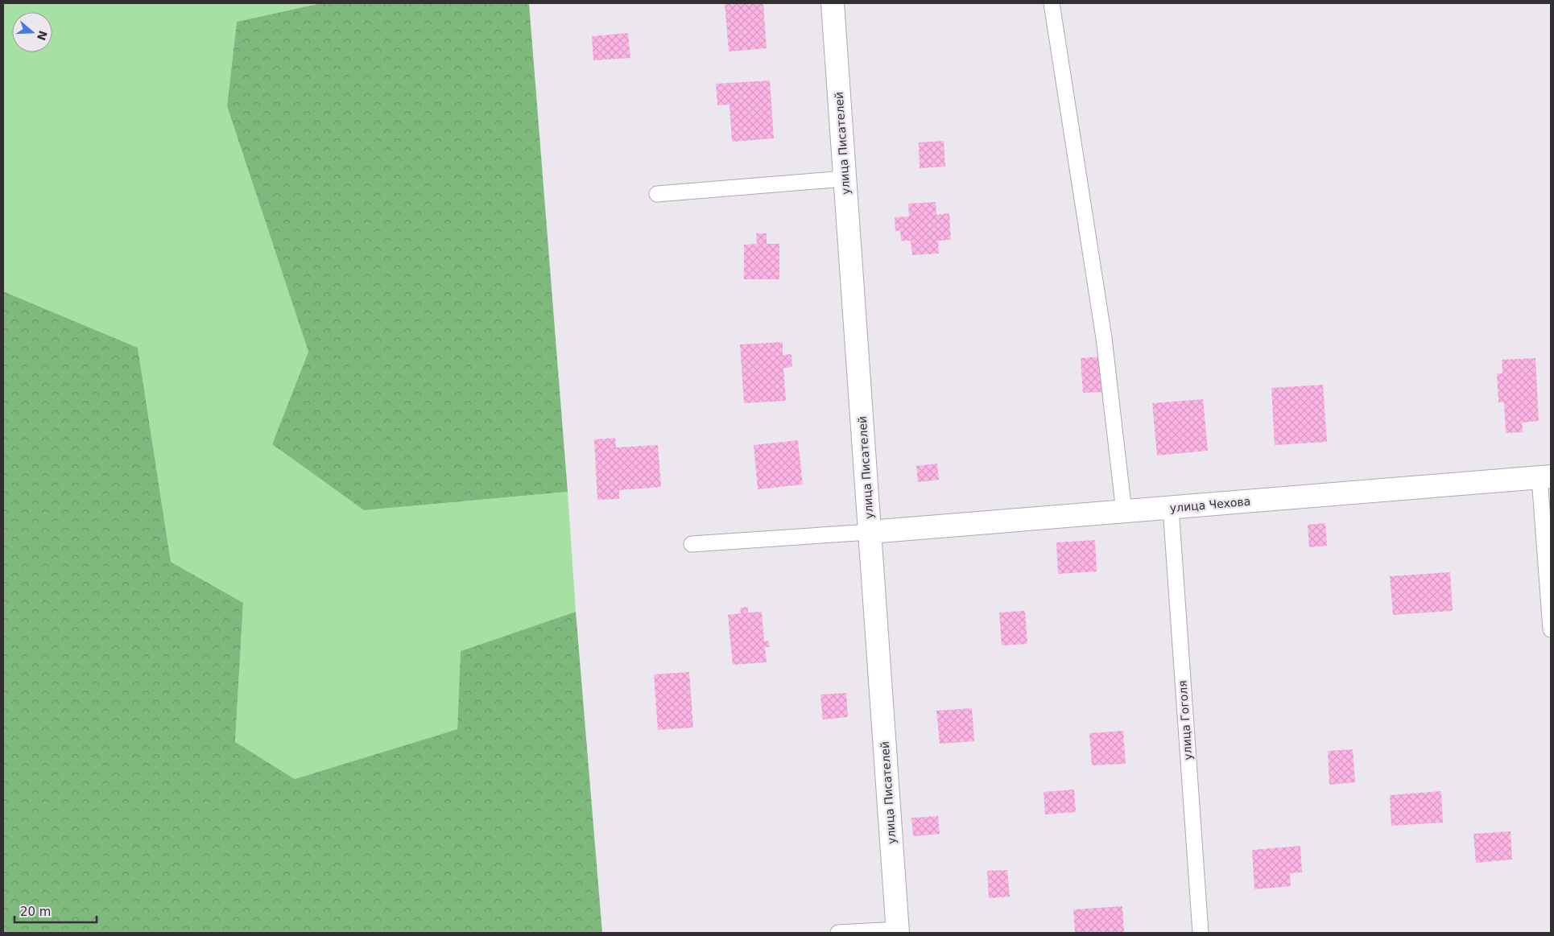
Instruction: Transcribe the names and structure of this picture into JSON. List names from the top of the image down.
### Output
{
  "streets": {
    "street": ["улица Писателей", "улица Чехова"],
    "lane": ["улица Гоголя"]
  },
  "crossings": [
    ["улица Писателей", "улица Чехова"],
    ["улица Чехова", "улица Гоголя"]
  ],
  "scale_bar": "20 m",
  "north": "right"
}
